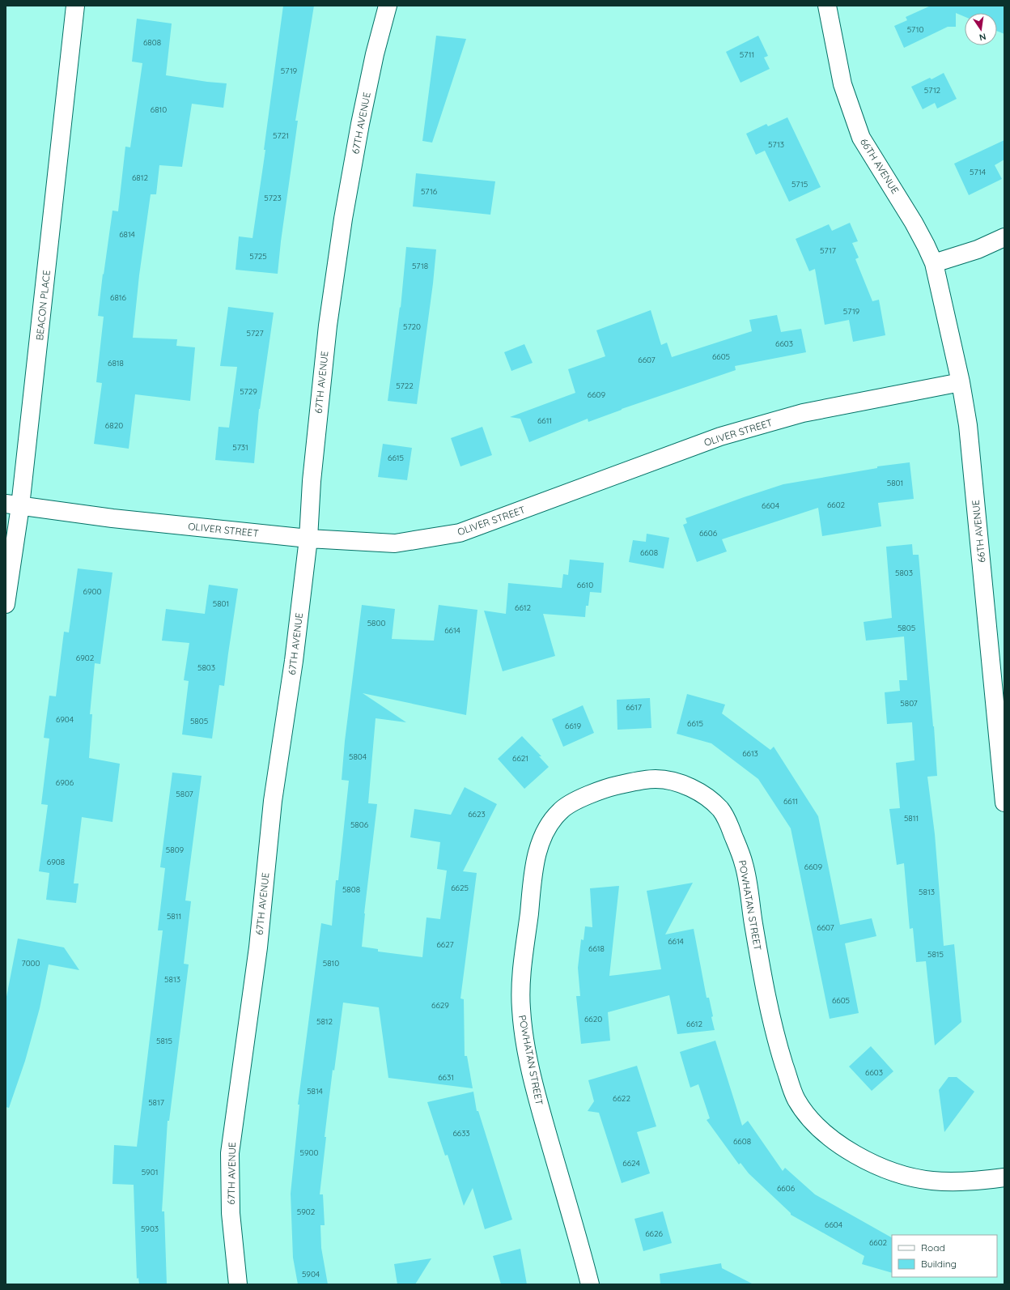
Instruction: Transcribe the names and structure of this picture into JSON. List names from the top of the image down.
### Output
{
  "streets": {
    "street": [
      "67TH AVENUE",
      "66TH AVENUE",
      "BEACON PLACE",
      "OLIVER STREET",
      "POWHATAN STREET"
    ]
  },
  "crossings": [
    ["67TH AVENUE", "OLIVER STREET"],
    ["66TH AVENUE", "OLIVER STREET"],
    ["BEACON PLACE", "OLIVER STREET"]
  ],
  "house_numbers": [
    "5710",
    "6808",
    "5711",
    "5719",
    "5712",
    "6810",
    "5721",
    "5713",
    "5714",
    "6812",
    "5715",
    "5716",
    "5723",
    "6814",
    "5717",
    "5725",
    "5718",
    "6816",
    "5719",
    "5720",
    "5727",
    "6603",
    "6605",
    "6607",
    "6818",
    "5722",
    "5729",
    "6609",
    "6611",
    "6820",
    "5731",
    "6615",
    "5801",
    "6602",
    "6604",
    "6606",
    "6608",
    "5803",
    "6610",
    "6900",
    "5801",
    "6612",
    "5800",
    "5805",
    "6614",
    "6902",
    "5803",
    "5807",
    "6617",
    "6904",
    "5805",
    "6615",
    "6619",
    "6613",
    "5804",
    "6621",
    "6906",
    "5807",
    "6611",
    "6623",
    "5811",
    "5806",
    "5809",
    "6908",
    "6609",
    "6625",
    "5808",
    "5813",
    "5811",
    "6607",
    "6614",
    "6627",
    "6618",
    "5815",
    "7000",
    "5810",
    "5813",
    "6605",
    "6629",
    "6620",
    "5812",
    "6612",
    "5815",
    "6603",
    "6631",
    "5814",
    "6622",
    "5817",
    "6633",
    "6608",
    "5900",
    "6624",
    "5901",
    "6606",
    "5902",
    "6604",
    "5903",
    "6626",
    "6602",
    "5904"
  ],
  "legend": ["Road", "Building"],
  "north": "bottom"
}
